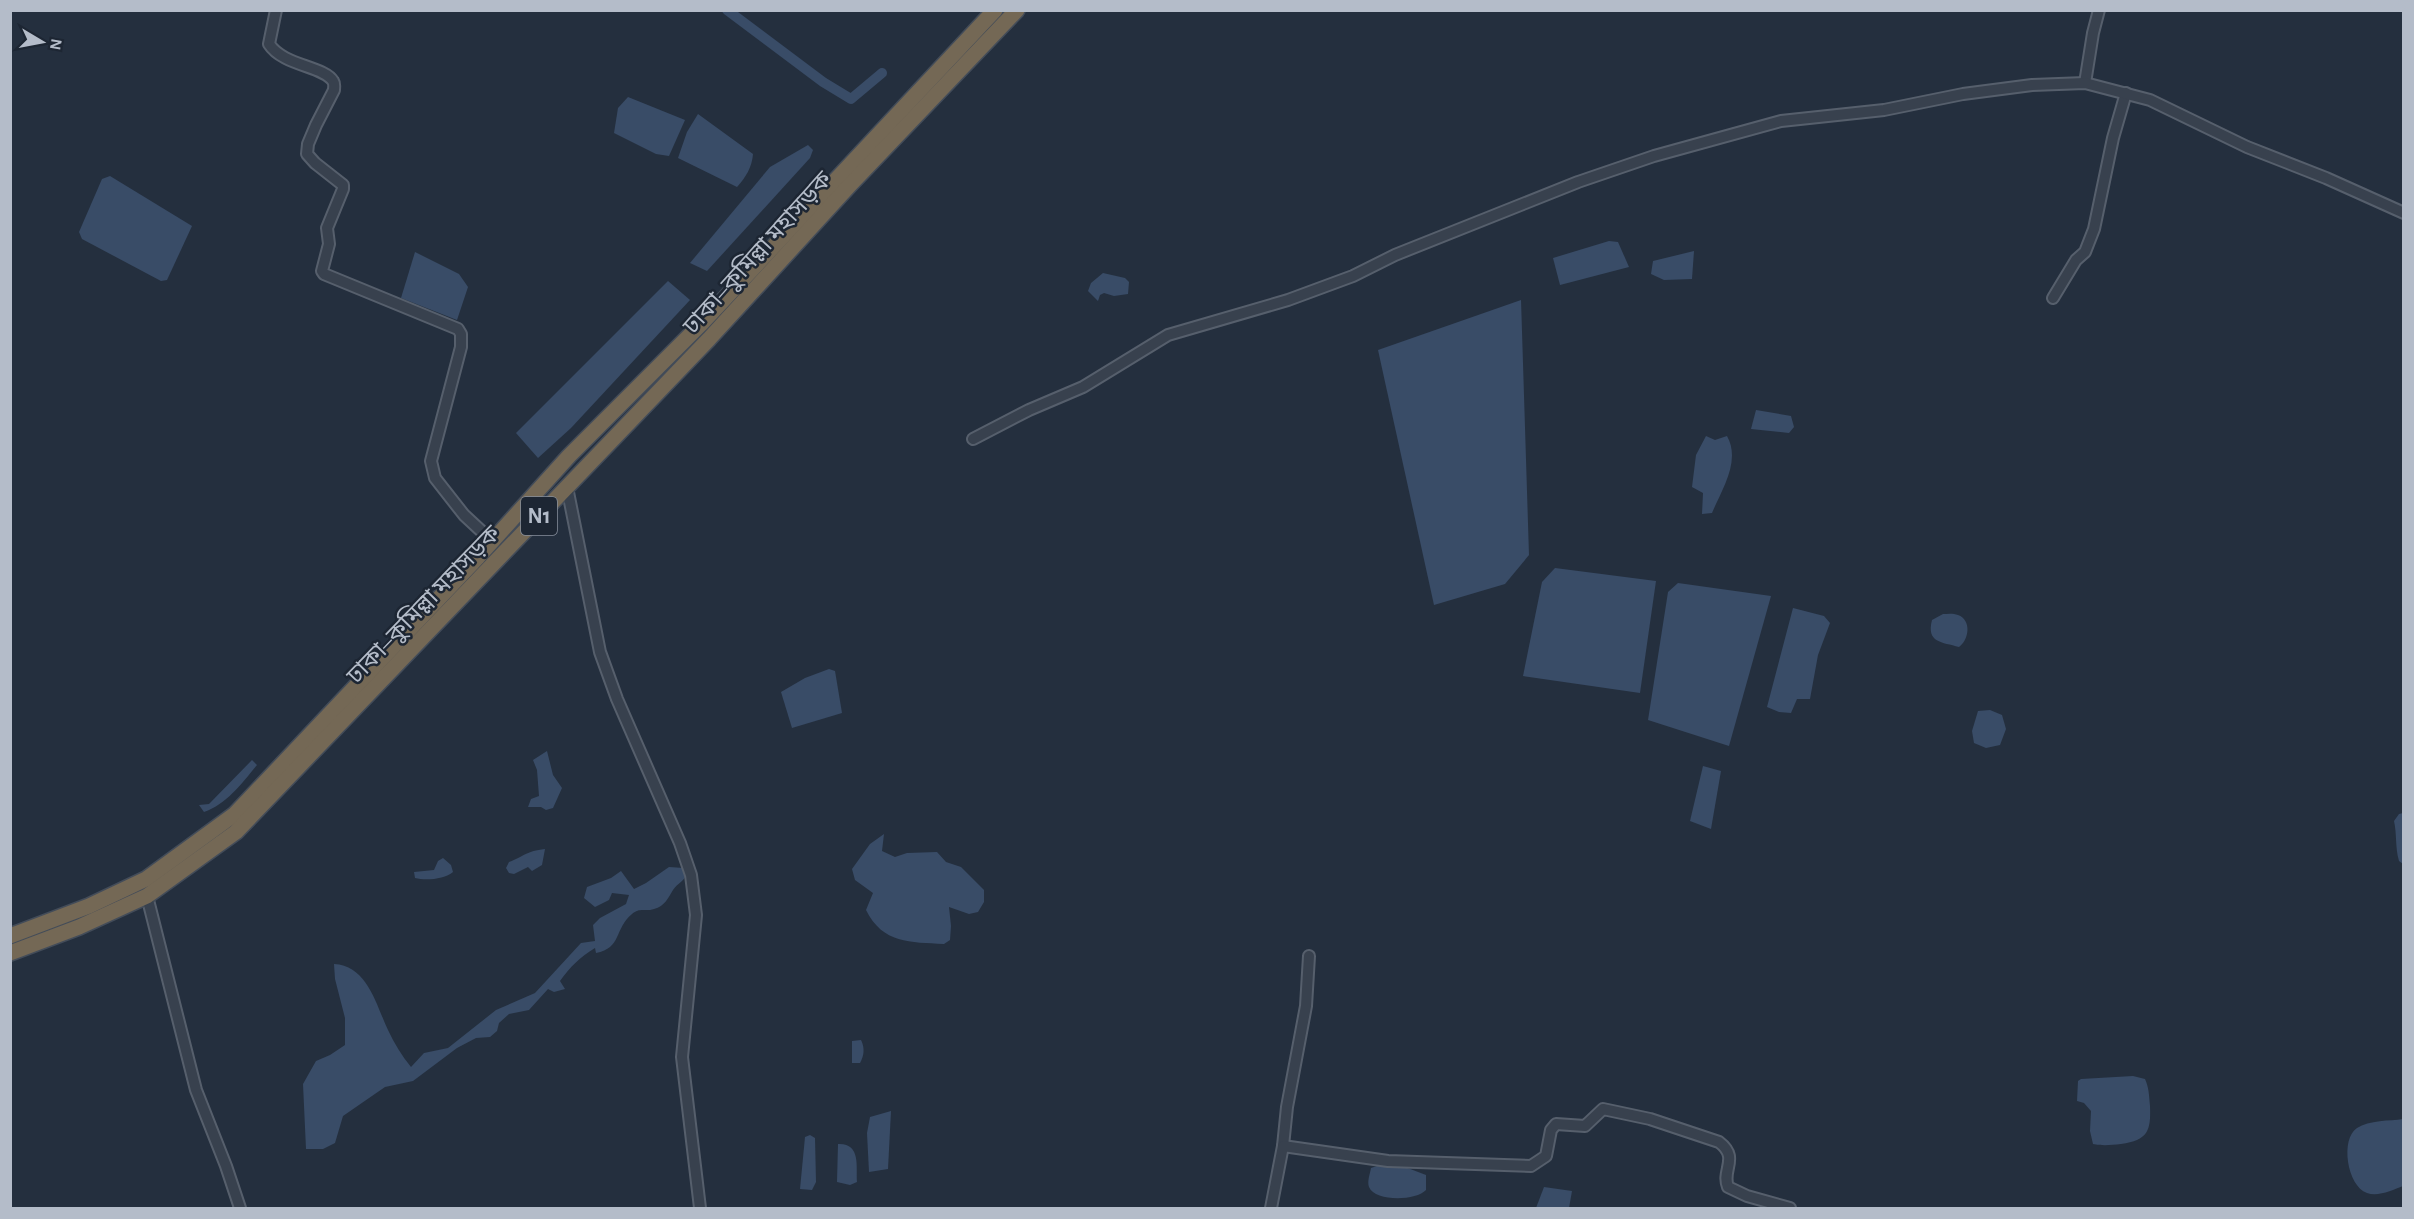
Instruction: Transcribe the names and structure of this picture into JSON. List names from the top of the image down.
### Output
{
  "streets": {
    "highway": ["ঢাকা–কুমিল্লা মহাসড়ক", "N1"]
  },
  "north": "right"
}
